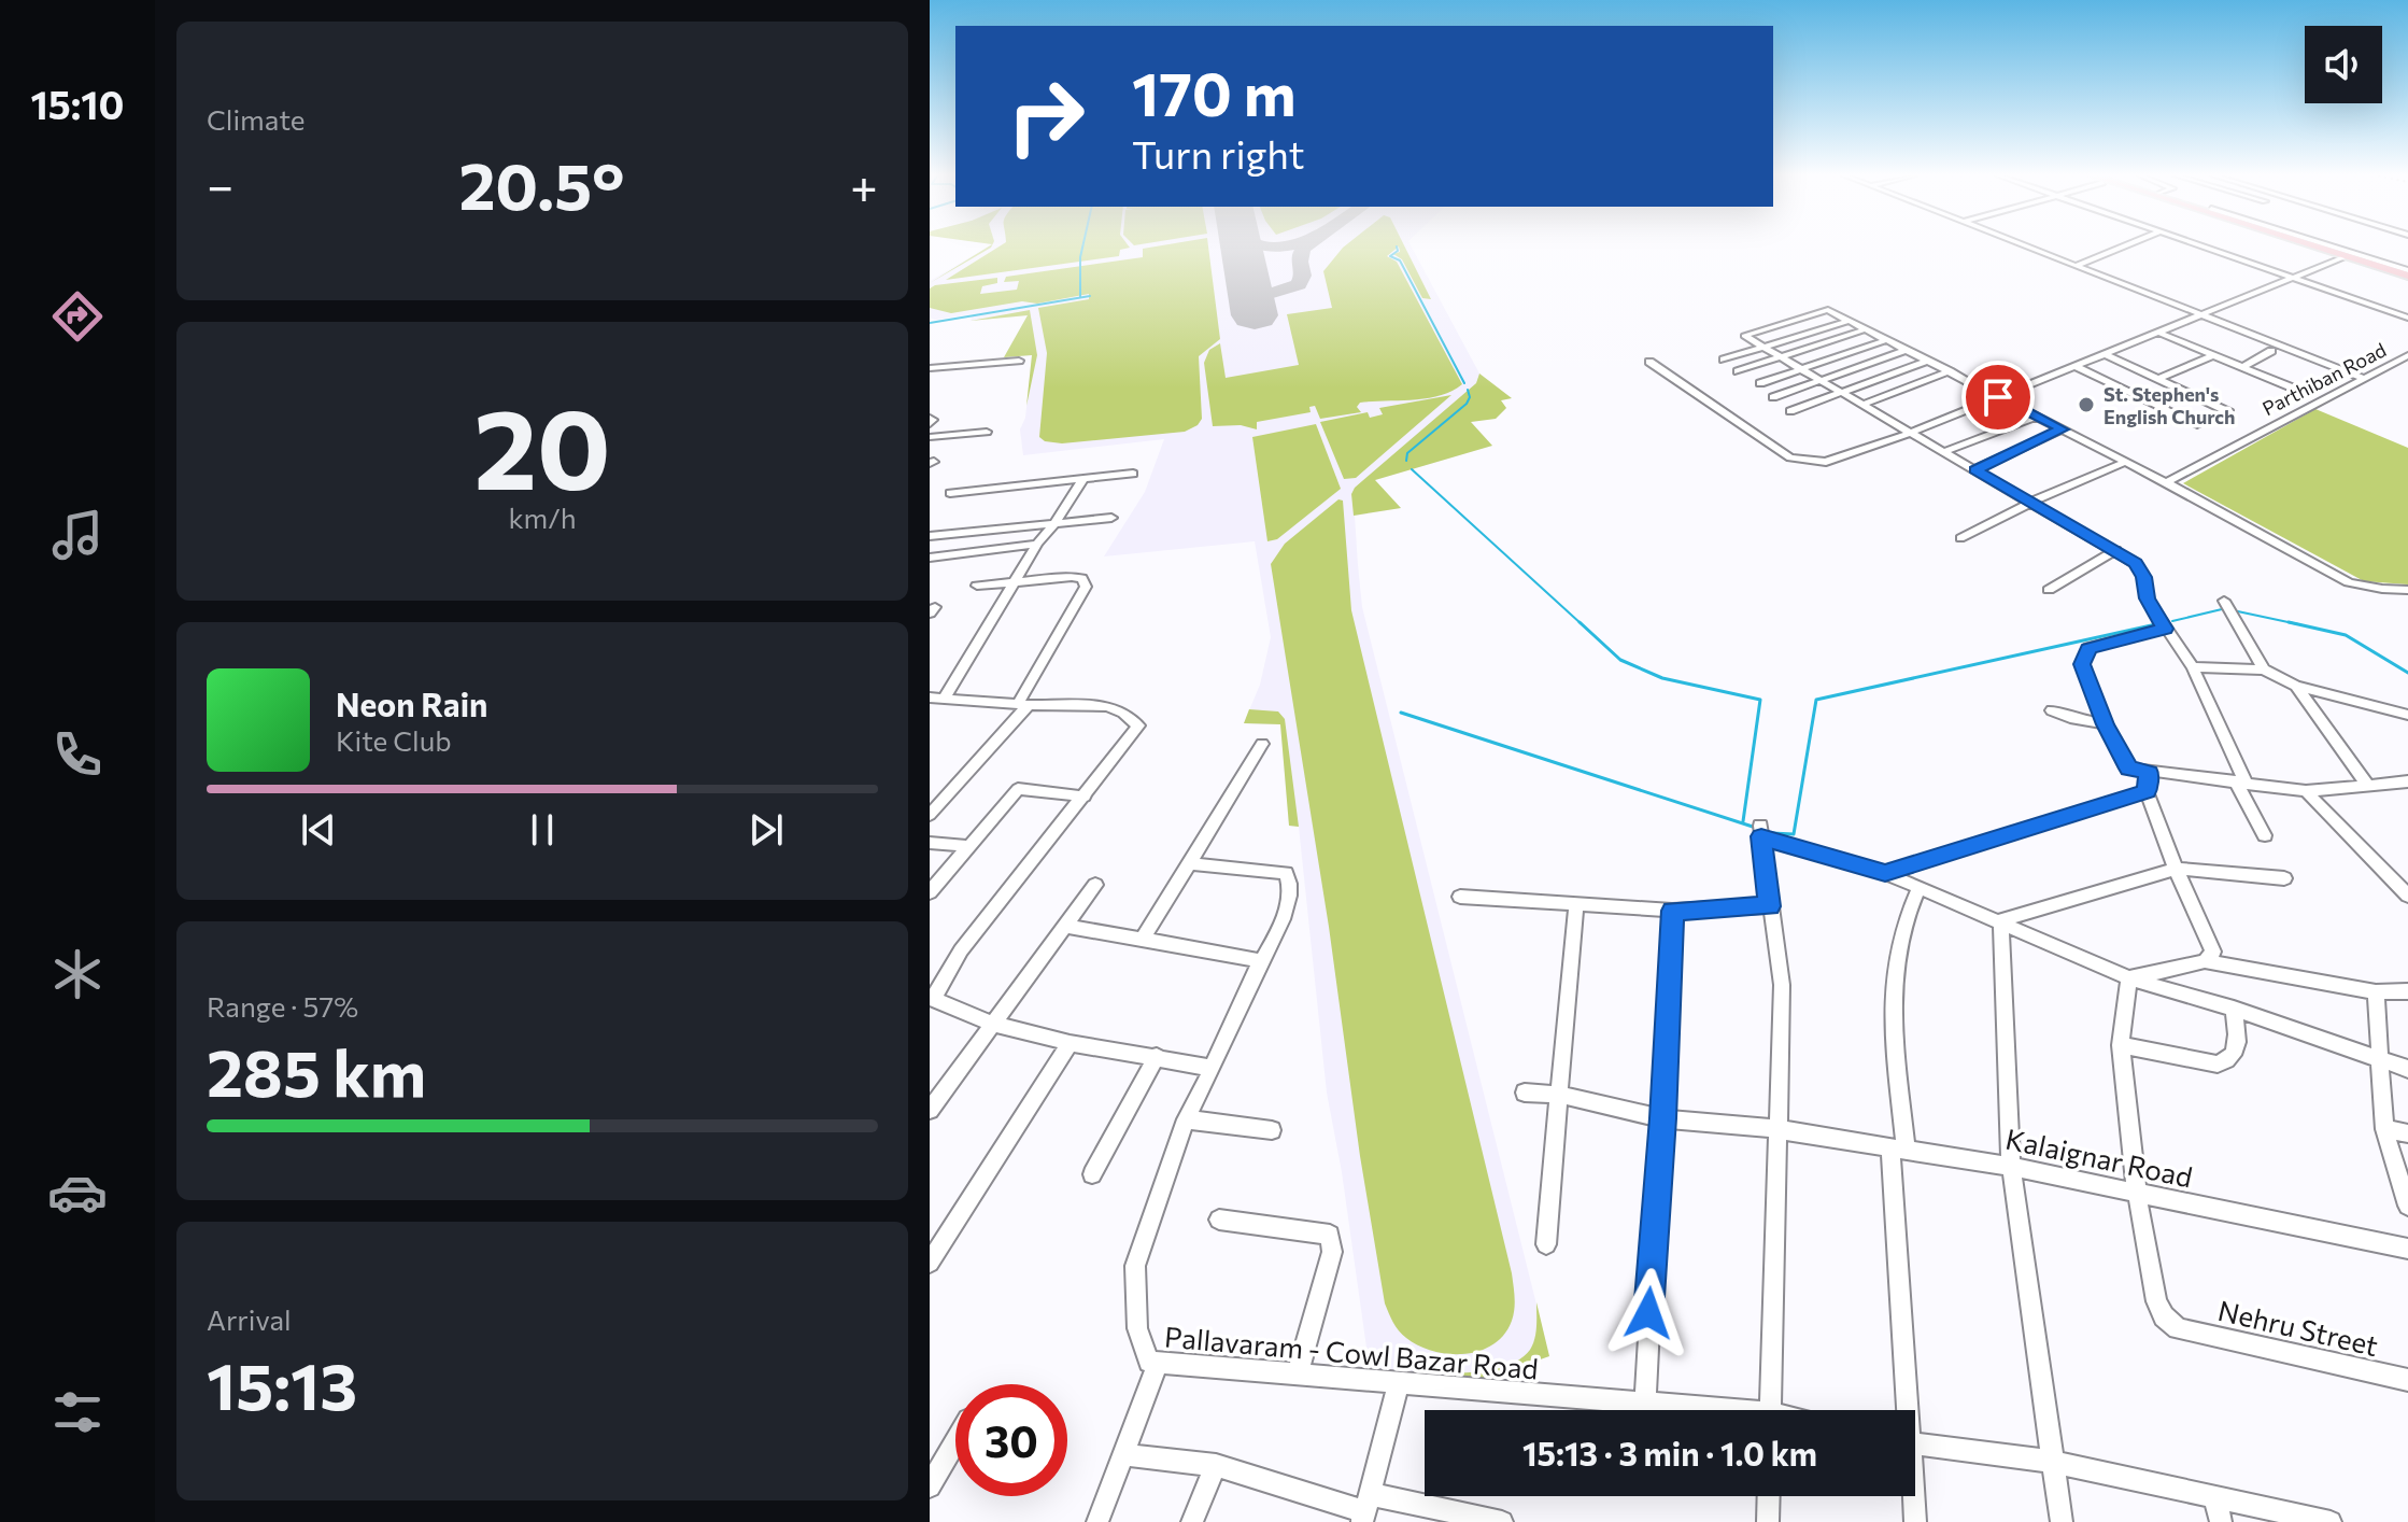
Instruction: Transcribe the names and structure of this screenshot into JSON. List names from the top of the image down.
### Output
{
  "streets": {
    "street": [
      "Parthiban Road",
      "Kalaignar Road",
      "Nehru Street",
      "Pallavaram - Cowl Bazar Road"
    ]
  },
  "crossings": [
    ["Kalaignar Road", "Nehru Street"]
  ],
  "places": ["St. Stephen's English Church"],
  "page": {
    "tabs": "15:10",
    "tile": [
      "Climate",
      ["20", "km/h"],
      ["Range · 57%", "285 km"],
      ["Arrival", "15:13"]
    ],
    "turn": ["170 m", "Turn right"],
    "heat": ["−", "20.5°", "+"],
    "song": ["Neon Rain", "Kite Club"],
    "limit": "30",
    "trip": "15:13 · 3 min · 1.0 km"
  }
}
